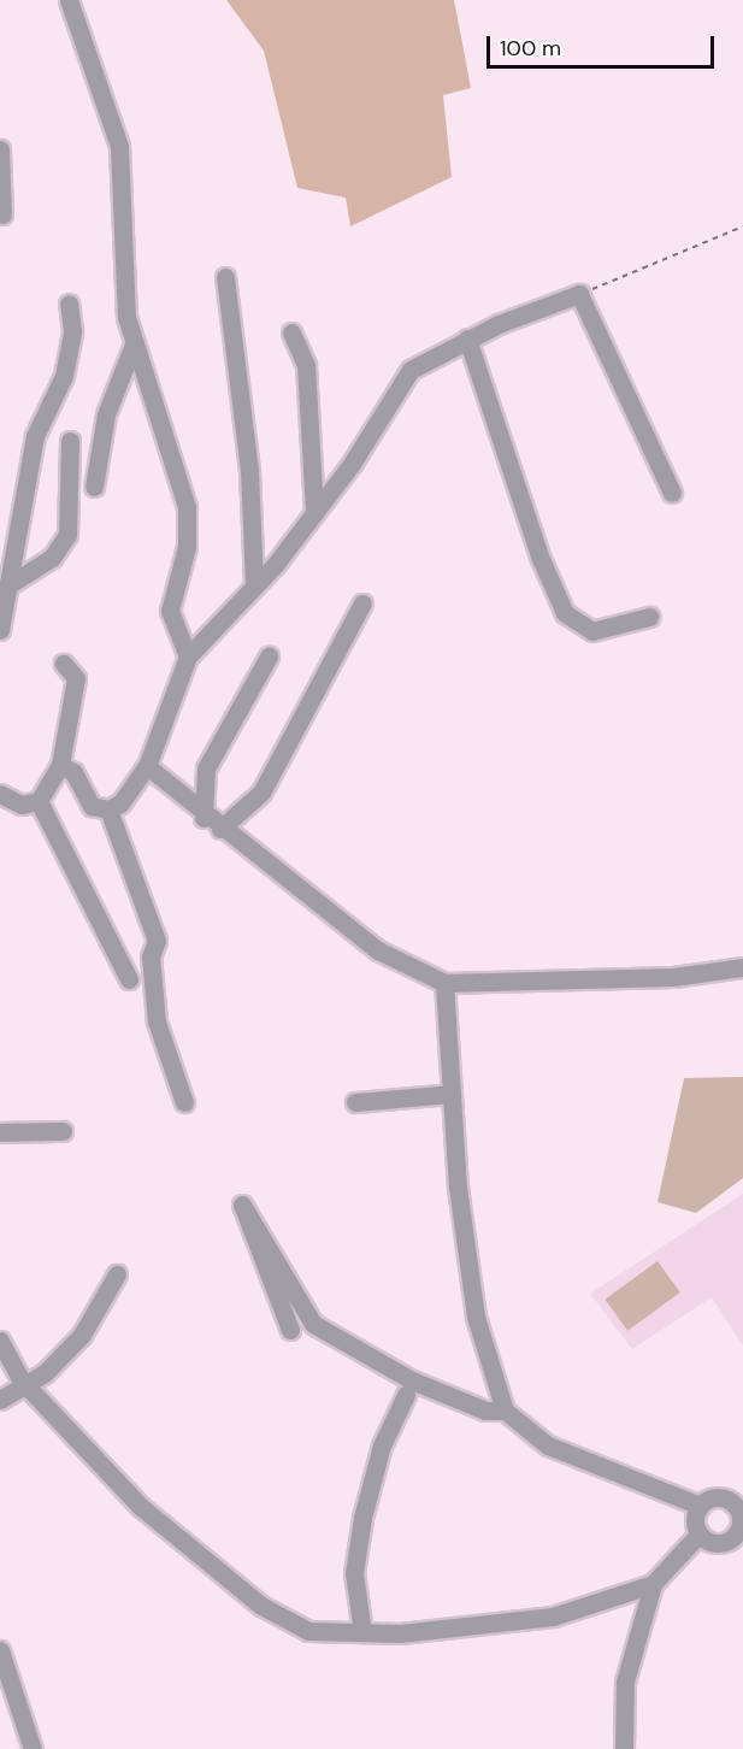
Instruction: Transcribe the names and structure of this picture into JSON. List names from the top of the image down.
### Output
{
  "scale_bar": "100 m"
}
